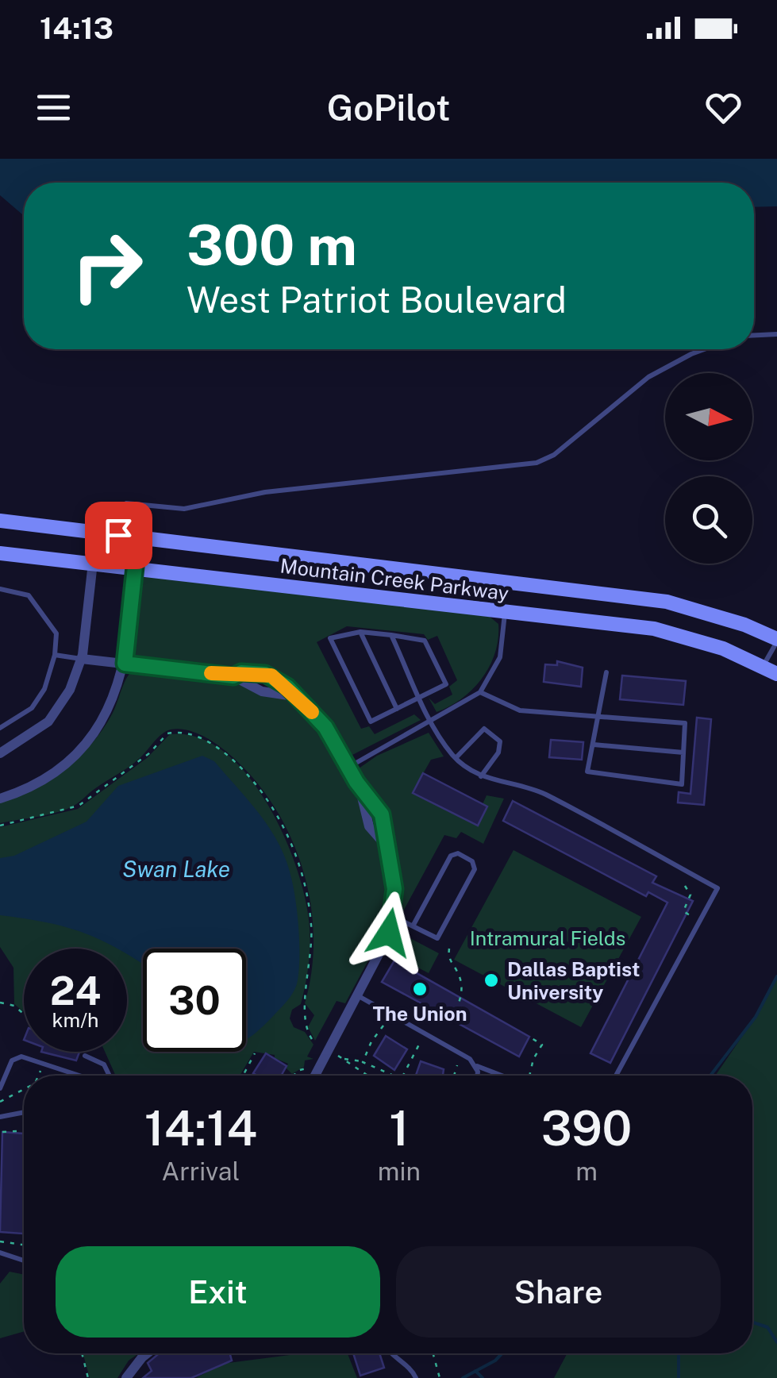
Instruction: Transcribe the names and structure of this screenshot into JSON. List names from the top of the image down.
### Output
{
  "streets": {
    "main road": ["Mountain Creek Parkway"]
  },
  "water": ["Swan Lake"],
  "parks": ["Intramural Fields"],
  "places": ["Dallas Baptist University", "The Union"],
  "north": "right",
  "page": {
    "status": "14:13",
    "header": "GoPilot",
    "turn": ["300 m", "West Patriot Boulevard"],
    "speed": "24 km/h",
    "limit": "30",
    "eta": [
      "14:14",
      "Arrival",
      "1",
      "min",
      "390",
      "m"
    ],
    "buttons": ["Exit", "Share"]
  }
}
